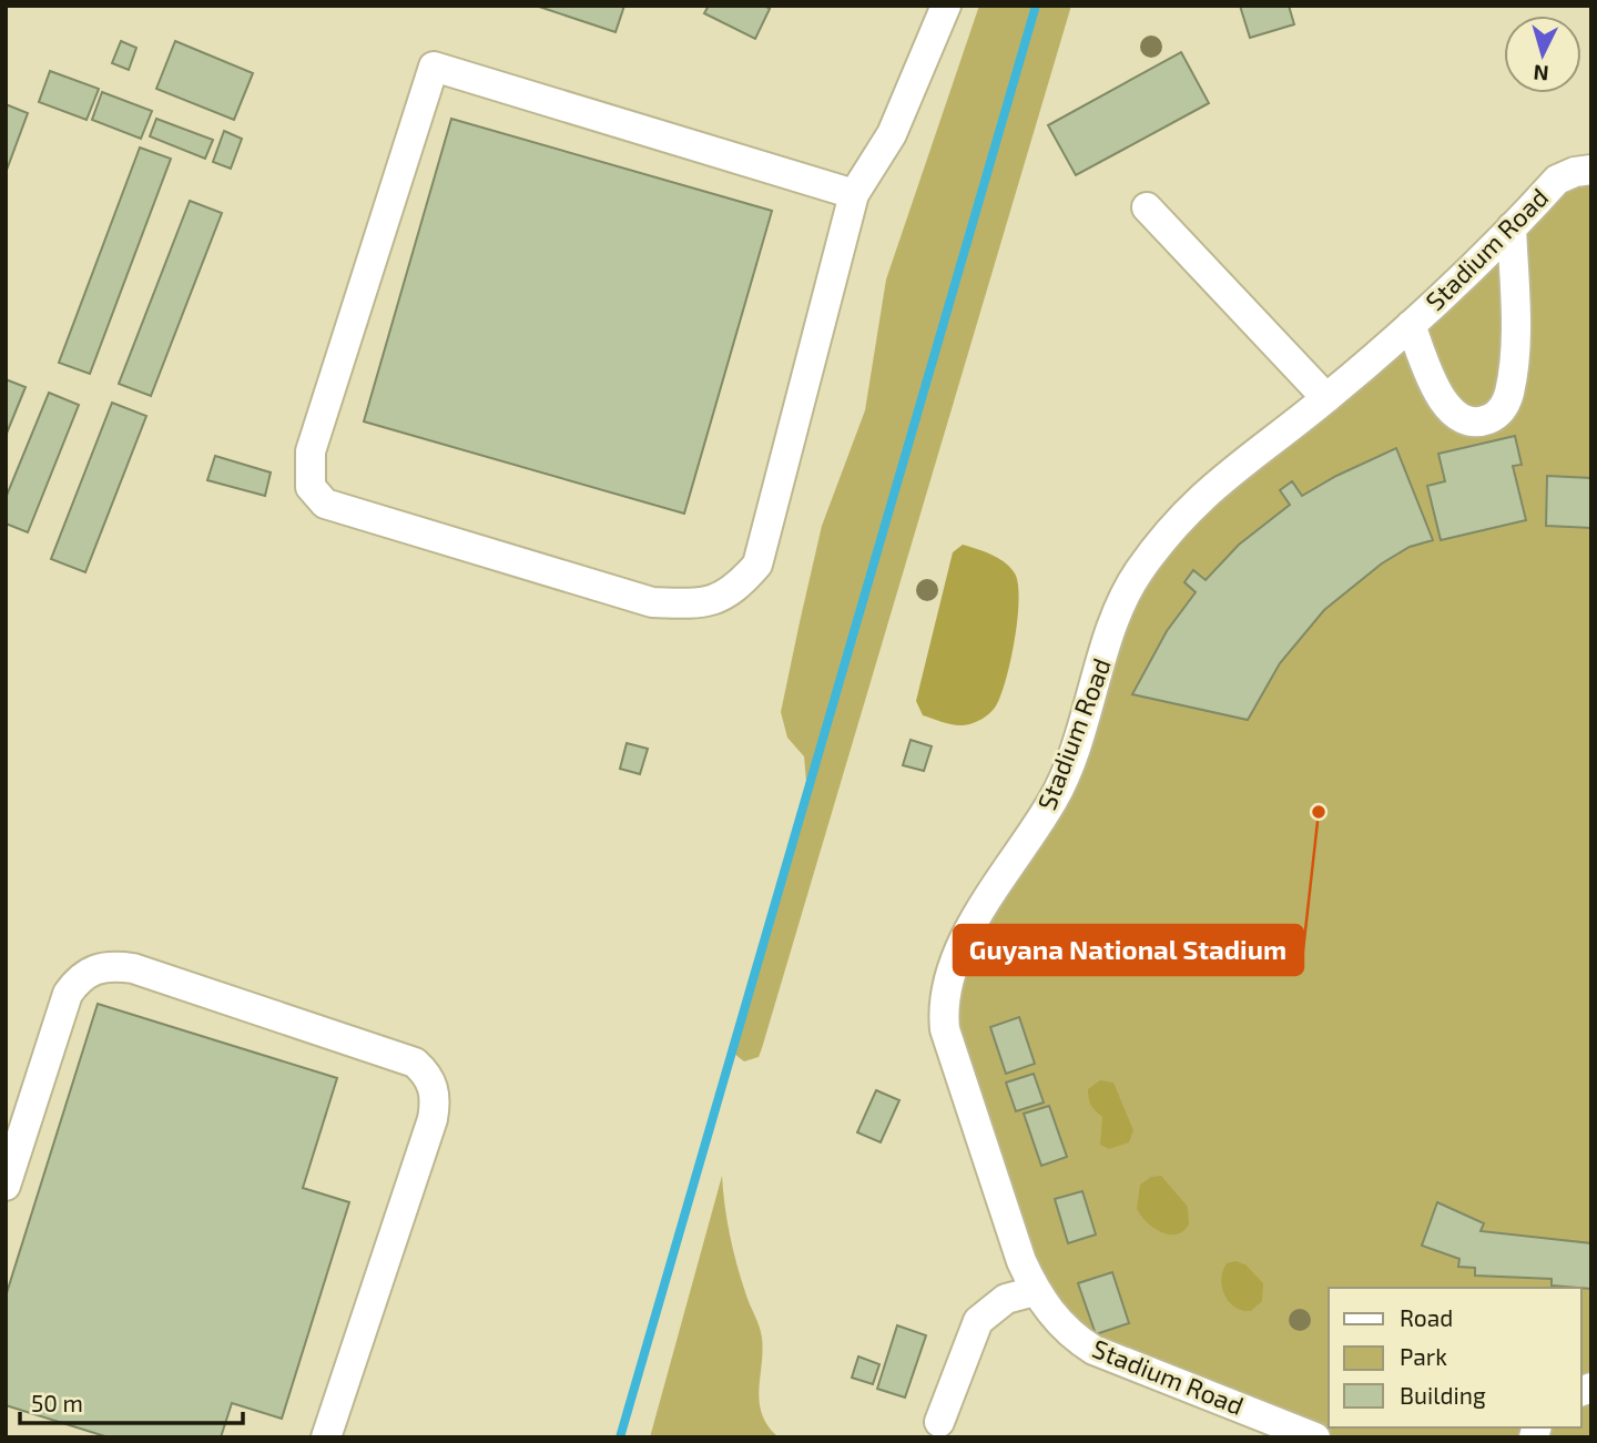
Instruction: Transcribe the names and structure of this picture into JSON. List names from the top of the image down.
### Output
{
  "streets": {
    "lane": ["Stadium Road"]
  },
  "places": ["Guyana National Stadium"],
  "legend": ["Road", "Park", "Building"],
  "scale_bar": "50 m",
  "north": "bottom"
}
